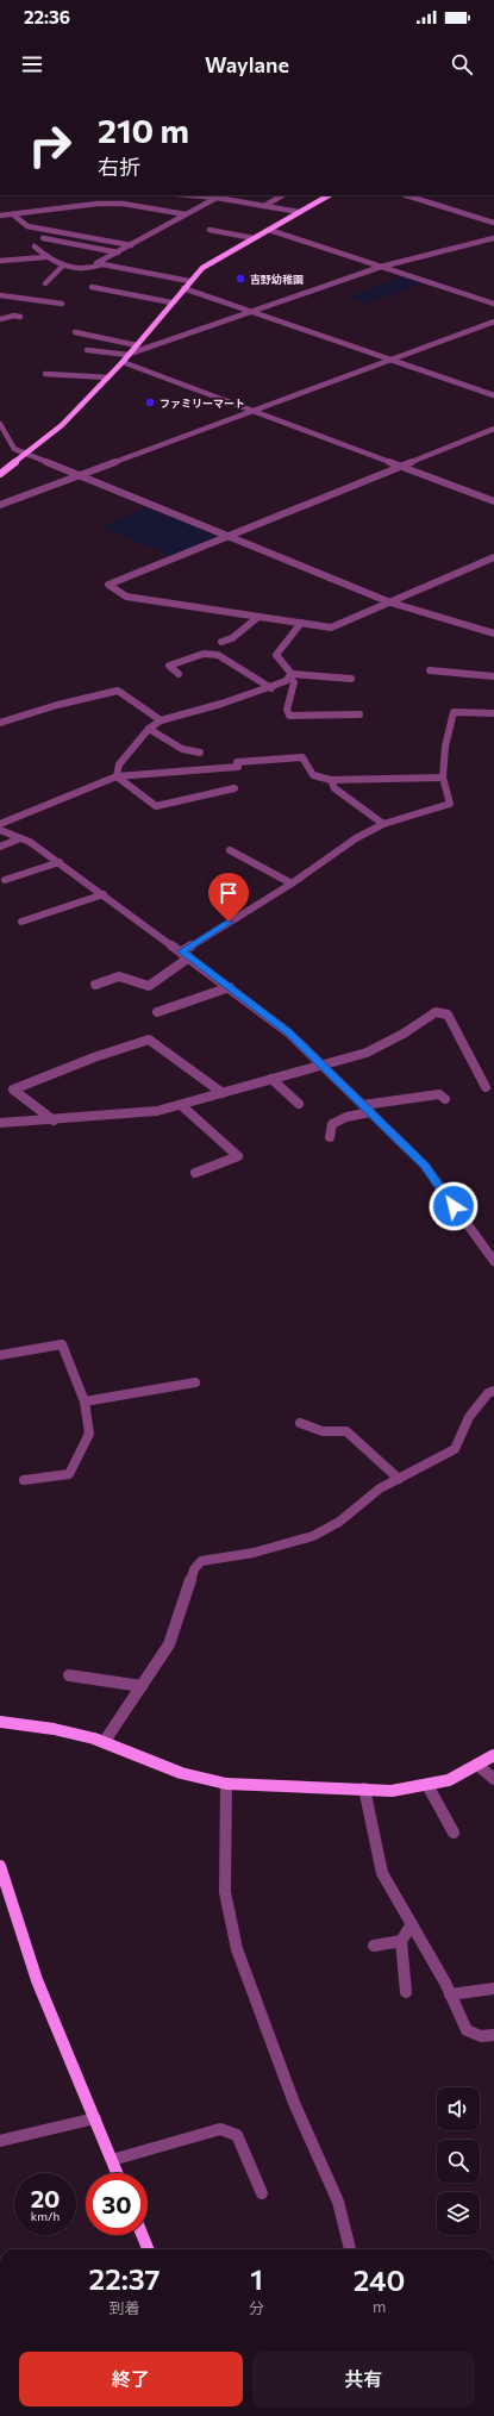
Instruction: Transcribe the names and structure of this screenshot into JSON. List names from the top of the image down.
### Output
{
  "places": ["吉野幼稚園", "ファミリーマート"],
  "page": {
    "status": "22:36",
    "header": "Waylane",
    "turn": ["210 m", "右折"],
    "speed": "20 km/h",
    "limit": "30",
    "eta": [
      "22:37",
      "到着",
      "1",
      "分",
      "240",
      "m"
    ],
    "buttons": ["終了", "共有"]
  }
}
